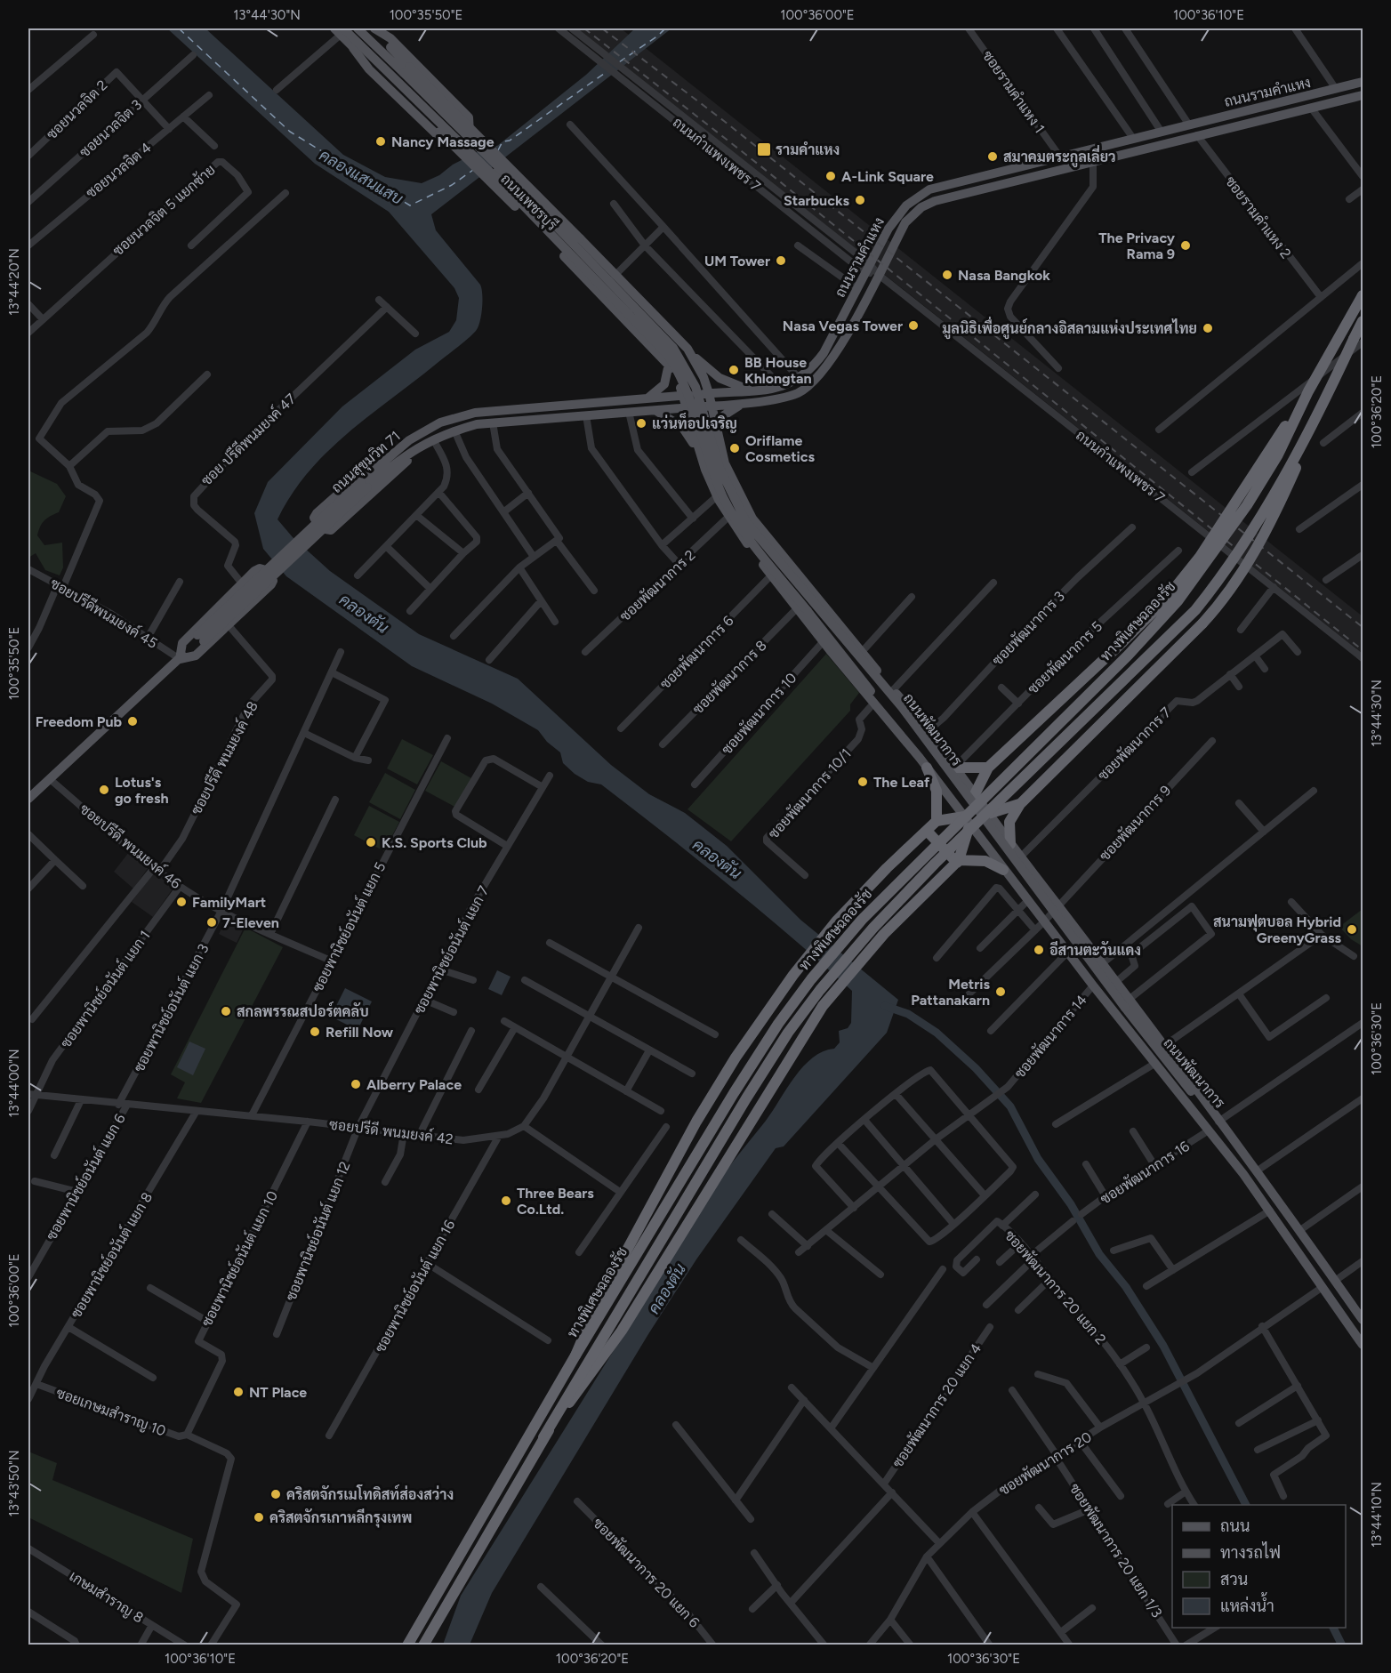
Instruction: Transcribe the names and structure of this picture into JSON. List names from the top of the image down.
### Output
{
  "streets": {
    "highway": ["ทางพิเศษฉลองรัช"],
    "main road": [
      "ถนนรามคำแหง",
      "ถนนเพชรบุรี",
      "ถนนสุขุมวิท 71",
      "ถนนพัฒนาการ"
    ],
    "street": [
      "ซอยรามคำแหง 1",
      "ซอยนวลจิต 2",
      "ซอยนวลจิต 3",
      "ถนนกำแพงเพชร 7",
      "ซอยนวลจิต 4",
      "ซอยนวลจิต 5 แยกซ้าย",
      "ซอยรามคำแหง 2",
      "ซอย ปรีดีพนมยงค์ 47",
      "ซอยพัฒนาการ 2",
      "ซอยปรีดีพนมยงค์ 45",
      "ซอยพัฒนาการ 3",
      "ซอยพัฒนาการ 6",
      "ซอยพัฒนาการ 5",
      "ซอยพัฒนาการ 8",
      "ซอยพัฒนาการ 10",
      "ซอยพัฒนาการ 7",
      "ซอยปรีดี พนมยงค์ 48",
      "ซอยพัฒนาการ 10/1",
      "ซอยพัฒนาการ 9",
      "ซอยปรีดี พนมยงค์ 46",
      "ซอยพานิชย์อนันต์ แยก 5",
      "ซอยพานิชย์อนันต์ แยก 7",
      "ซอยพานิชย์อนันต์ แยก 1",
      "ซอยพานิชย์อนันต์ แยก 3",
      "ซอยพัฒนาการ 14",
      "ซอยปรีดี พนมยงค์ 42",
      "ซอยพัฒนาการ 16",
      "ซอยพานิชย์อนันต์ แยก 6",
      "ซอยพานิชย์อนันต์ แยก 12",
      "ซอยพานิชย์อนันต์ แยก 8",
      "ซอยพานิชย์อนันต์ แยก 10",
      "ซอยพานิชย์อนันต์ แยก 16",
      "ซอยพัฒนาการ 20 แยก 2",
      "ซอยพัฒนาการ 20 แยก 4",
      "ซอยเกษมสำราญ 10",
      "ซอยพัฒนาการ 20",
      "ซอยพัฒนาการ 20 แยก 1/3",
      "ซอยพัฒนาการ 20 แยก 6",
      "เกษมสำราญ 8"
    ]
  },
  "crossings": [
    ["ซอยรามคำแหง 1", "ถนนรามคำแหง"],
    ["ถนนรามคำแหง", "ถนนกำแพงเพชร 7"],
    ["ถนนรามคำแหง", "ถนนเพชรบุรี"],
    ["ถนนรามคำแหง", "ซอยรามคำแหง 2"],
    ["ถนนรามคำแหง", "ถนนสุขุมวิท 71"],
    ["ถนนรามคำแหง", "ถนนพัฒนาการ"],
    ["ซอยนวลจิต 2", "ซอยนวลจิต 3"],
    ["ซอยนวลจิต 2", "ซอยนวลจิต 4"],
    ["ถนนเพชรบุรี", "ถนนสุขุมวิท 71"],
    ["ถนนเพชรบุรี", "ถนนพัฒนาการ"],
    ["ถนนสุขุมวิท 71", "ซอยปรีดีพนมยงค์ 45"],
    ["ถนนสุขุมวิท 71", "ถนนพัฒนาการ"],
    ["ถนนสุขุมวิท 71", "ซอยปรีดี พนมยงค์ 46"],
    ["ซอยพัฒนาการ 2", "ถนนพัฒนาการ"],
    ["ซอยพัฒนาการ 3", "ถนนพัฒนาการ"],
    ["ซอยพัฒนาการ 6", "ถนนพัฒนาการ"],
    ["ซอยพัฒนาการ 5", "ถนนพัฒนาการ"],
    ["ซอยพัฒนาการ 8", "ถนนพัฒนาการ"],
    ["ซอยพัฒนาการ 10", "ถนนพัฒนาการ"],
    ["ถนนพัฒนาการ", "ซอยพัฒนาการ 7"],
    ["ถนนพัฒนาการ", "ซอยพัฒนาการ 10/1"],
    ["ถนนพัฒนาการ", "ซอยพัฒนาการ 9"],
    ["ถนนพัฒนาการ", "ซอยพัฒนาการ 14"],
    ["ถนนพัฒนาการ", "ซอยพัฒนาการ 16"],
    ["ถนนพัฒนาการ", "ซอยพัฒนาการ 20"],
    ["ซอยปรีดี พนมยงค์ 48", "ซอยปรีดี พนมยงค์ 46"],
    ["ซอยปรีดี พนมยงค์ 46", "ซอยพานิชย์อนันต์ แยก 5"],
    ["ซอยปรีดี พนมยงค์ 46", "ซอยพานิชย์อนันต์ แยก 1"],
    ["ซอยปรีดี พนมยงค์ 46", "ซอยพานิชย์อนันต์ แยก 3"],
    ["ซอยพานิชย์อนันต์ แยก 5", "ซอยปรีดี พนมยงค์ 42"],
    ["ซอยพานิชย์อนันต์ แยก 7", "ซอยปรีดี พนมยงค์ 42"],
    ["ซอยพานิชย์อนันต์ แยก 7", "ซอยพานิชย์อนันต์ แยก 12"],
    ["ซอยพานิชย์อนันต์ แยก 1", "ซอยปรีดี พนมยงค์ 42"],
    ["ซอยพานิชย์อนันต์ แยก 3", "ซอยปรีดี พนมยงค์ 42"],
    ["ซอยปรีดี พนมยงค์ 42", "ซอยพานิชย์อนันต์ แยก 6"],
    ["ซอยปรีดี พนมยงค์ 42", "ซอยพานิชย์อนันต์ แยก 12"],
    ["ซอยปรีดี พนมยงค์ 42", "ซอยพานิชย์อนันต์ แยก 8"],
    ["ซอยปรีดี พนมยงค์ 42", "ซอยพานิชย์อนันต์ แยก 10"],
    ["ซอยปรีดี พนมยงค์ 42", "ซอยพานิชย์อนันต์ แยก 16"],
    ["ซอยพานิชย์อนันต์ แยก 8", "ซอยเกษมสำราญ 10"],
    ["ซอยพานิชย์อนันต์ แยก 10", "ซอยเกษมสำราญ 10"],
    ["ซอยพัฒนาการ 20 แยก 2", "ซอยพัฒนาการ 20"],
    ["ซอยพัฒนาการ 20 แยก 4", "ซอยพัฒนาการ 20"],
    ["ซอยพัฒนาการ 20", "ซอยพัฒนาการ 20 แยก 1/3"]
  ],
  "water": ["คลองแสนแสบ", "คลองตัน"],
  "places": {
    "other": [
      "Nancy Massage",
      "สมาคมตระกูลเลี่ยว",
      "A-Link Square",
      "Starbucks",
      "The Privacy Rama 9",
      "UM Tower",
      "Nasa Bangkok",
      "Nasa Vegas Tower",
      "มูลนิธิเพื่อศูนย์กลางอิสลามแห่งประเทศไทย",
      "BB House Khlongtan",
      "แว่นท็อปเจริญ",
      "Oriflame Cosmetics",
      "Freedom Pub",
      "The Leaf",
      "Lotus's go fresh",
      "K.S. Sports Club",
      "FamilyMart",
      "7-Eleven",
      "สนามฟุตบอล Hybrid GreenyGrass",
      "อีสานตะวันแดง",
      "Metris Pattanakarn",
      "สกลพรรณสปอร์ตคลับ",
      "Refill Now",
      "Alberry Palace",
      "Three Bears Co.Ltd.",
      "NT Place",
      "คริสตจักรเมโทดิสท์ส่องสว่าง",
      "คริสตจักรเกาหลีกรุงเทพ"
    ],
    "transit": ["รามคำแหง"]
  },
  "legend": [
    "ถนน",
    "ทางรถไฟ",
    "สวน",
    "แหล่งน้ำ"
  ],
  "coordinates": [
    "13°44'30\"N",
    "100°35'50\"E",
    "100°36'00\"E",
    "100°36'10\"E",
    "13°44'20\"N",
    "100°36'20\"E",
    "100°36'30\"E",
    "13°44'00\"N",
    "13°43'50\"N",
    "13°44'10\"N"
  ]
}
